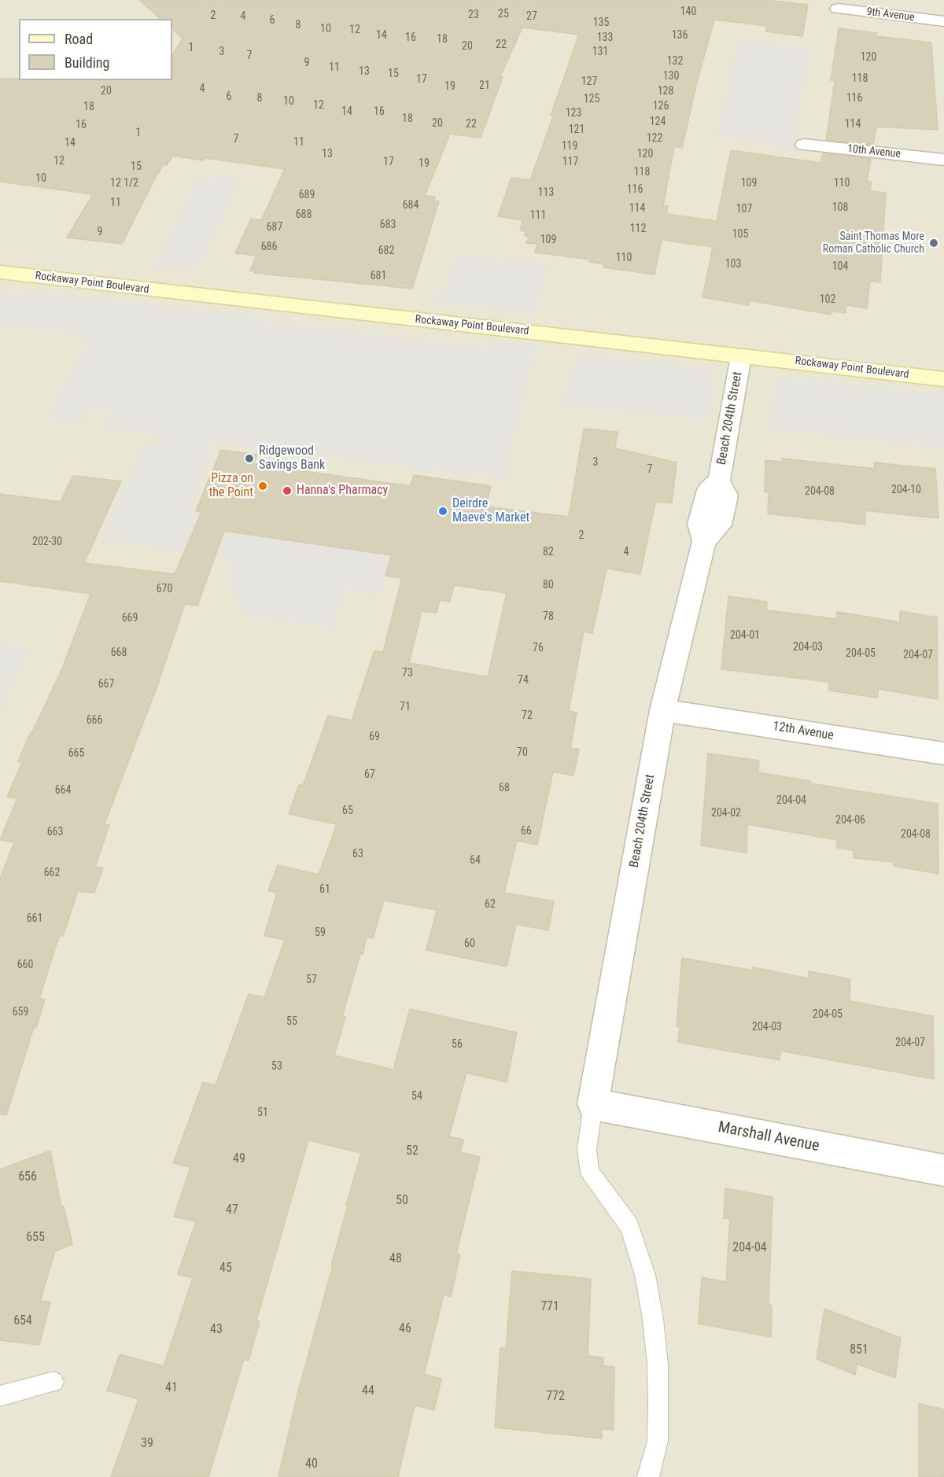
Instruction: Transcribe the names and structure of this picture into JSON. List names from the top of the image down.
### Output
{
  "streets": {
    "street": [
      "9th Avenue",
      "10th Avenue",
      "Rockaway Point Boulevard",
      "Beach 204th Street",
      "12th Avenue",
      "Marshall Avenue"
    ]
  },
  "crossings": [
    ["Rockaway Point Boulevard", "Beach 204th Street"],
    ["Beach 204th Street", "12th Avenue"],
    ["Beach 204th Street", "Marshall Avenue"]
  ],
  "places": [
    "Saint Thomas More Roman Catholic Church",
    "Ridgewood Savings Bank",
    "Pizza on the Point",
    "Hanna's Pharmacy",
    "Deirdre Maeve's Market"
  ],
  "house_numbers": [
    "140",
    "25",
    "23",
    "2",
    "4",
    "27",
    "6",
    "135",
    "8",
    "10",
    "12",
    "14",
    "136",
    "16",
    "133",
    "18",
    "22",
    "20",
    "1",
    "3",
    "131",
    "7",
    "120",
    "132",
    "9",
    "11",
    "13",
    "15",
    "130",
    "118",
    "17",
    "127",
    "21",
    "19",
    "4",
    "20",
    "128",
    "6",
    "8",
    "116",
    "125",
    "10",
    "12",
    "126",
    "18",
    "14",
    "16",
    "123",
    "18",
    "124",
    "20",
    "22",
    "114",
    "16",
    "121",
    "1",
    "122",
    "7",
    "11",
    "14",
    "119",
    "13",
    "120",
    "12",
    "17",
    "117",
    "19",
    "15",
    "118",
    "10",
    "12 1/2",
    "109",
    "110",
    "116",
    "113",
    "689",
    "11",
    "684",
    "108",
    "114",
    "107",
    "688",
    "111",
    "683",
    "687",
    "112",
    "9",
    "105",
    "109",
    "686",
    "682",
    "110",
    "103",
    "104",
    "681",
    "102",
    "3",
    "7",
    "204-10",
    "204-08",
    "2",
    "202-30",
    "82",
    "4",
    "80",
    "670",
    "78",
    "669",
    "204-01",
    "204-03",
    "76",
    "668",
    "204-05",
    "204-07",
    "73",
    "74",
    "667",
    "71",
    "72",
    "666",
    "69",
    "70",
    "665",
    "67",
    "68",
    "664",
    "204-04",
    "65",
    "204-02",
    "204-06",
    "66",
    "663",
    "204-08",
    "63",
    "64",
    "662",
    "61",
    "62",
    "661",
    "59",
    "60",
    "660",
    "57",
    "659",
    "204-05",
    "55",
    "204-03",
    "204-07",
    "56",
    "53",
    "54",
    "51",
    "52",
    "49",
    "656",
    "50",
    "47",
    "655",
    "204-04",
    "48",
    "45",
    "771",
    "654",
    "46",
    "43",
    "851",
    "41",
    "44",
    "772",
    "39",
    "40"
  ],
  "legend": ["Road", "Building"]
}
